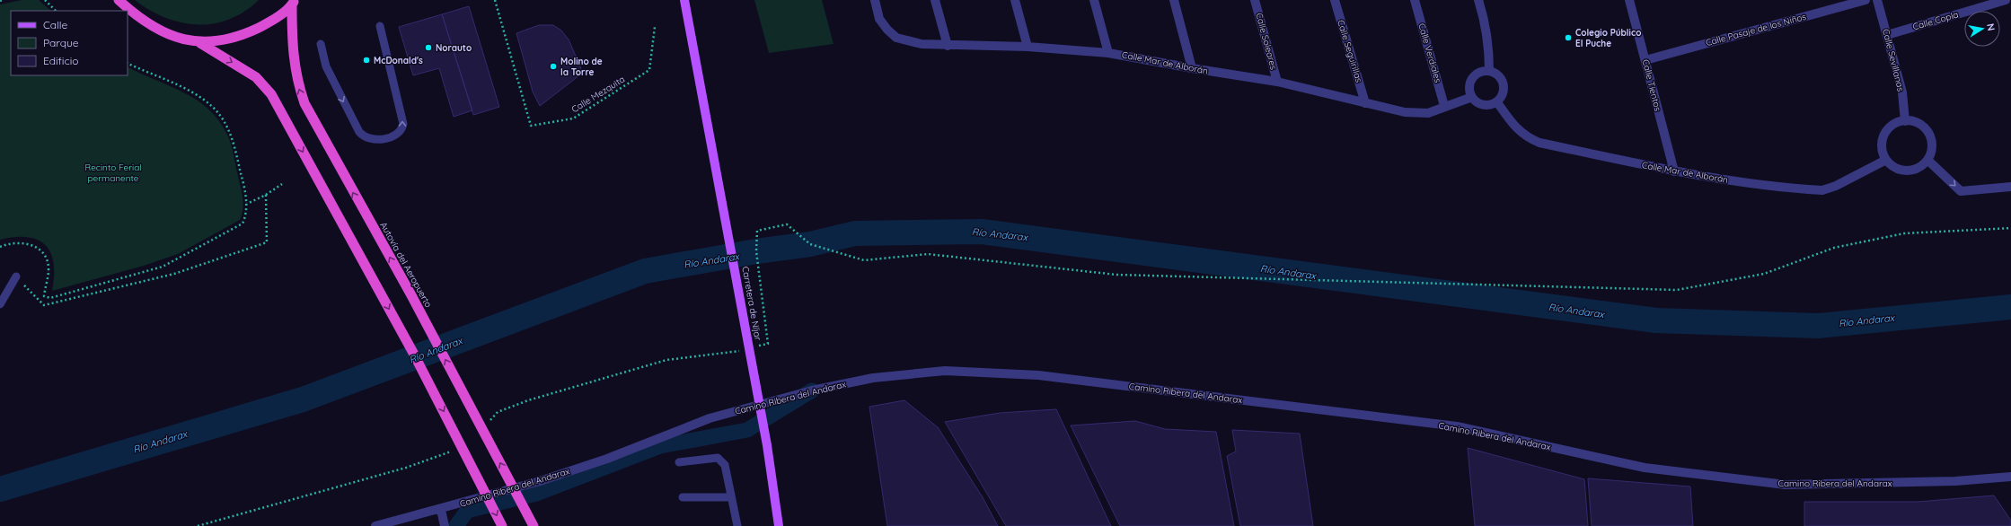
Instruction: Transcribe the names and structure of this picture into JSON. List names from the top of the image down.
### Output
{
  "streets": {
    "highway": ["Autovía del Aeropuerto"],
    "main road": ["Carretera de Níjar"],
    "street": [
      "Calle Copla",
      "Calle Pasaje de los Niños",
      "Calle Soleares",
      "Calle Seguirillas",
      "Calle Verdiales",
      "Calle Sevillanas",
      "Calle Mar de Alborán",
      "Calle Tientos",
      "Camino Ribera del Andarax"
    ],
    "path": ["Calle Mezquita"]
  },
  "crossings": [
    ["Calle Copla", "Calle Sevillanas"],
    ["Calle Pasaje de los Niños", "Calle Tientos"],
    ["Calle Soleares", "Calle Mar de Alborán"],
    ["Calle Seguirillas", "Calle Mar de Alborán"],
    ["Calle Verdiales", "Calle Mar de Alborán"],
    ["Calle Sevillanas", "Calle Mar de Alborán"],
    ["Calle Mar de Alborán", "Calle Tientos"]
  ],
  "water": ["Río Andarax"],
  "parks": ["Recinto Ferial permanente"],
  "places": [
    "Colegio Público El Puche",
    "Norauto",
    "McDonald's",
    "Molino de la Torre"
  ],
  "legend": ["Calle", "Parque", "Edificio"],
  "north": "right"
}
